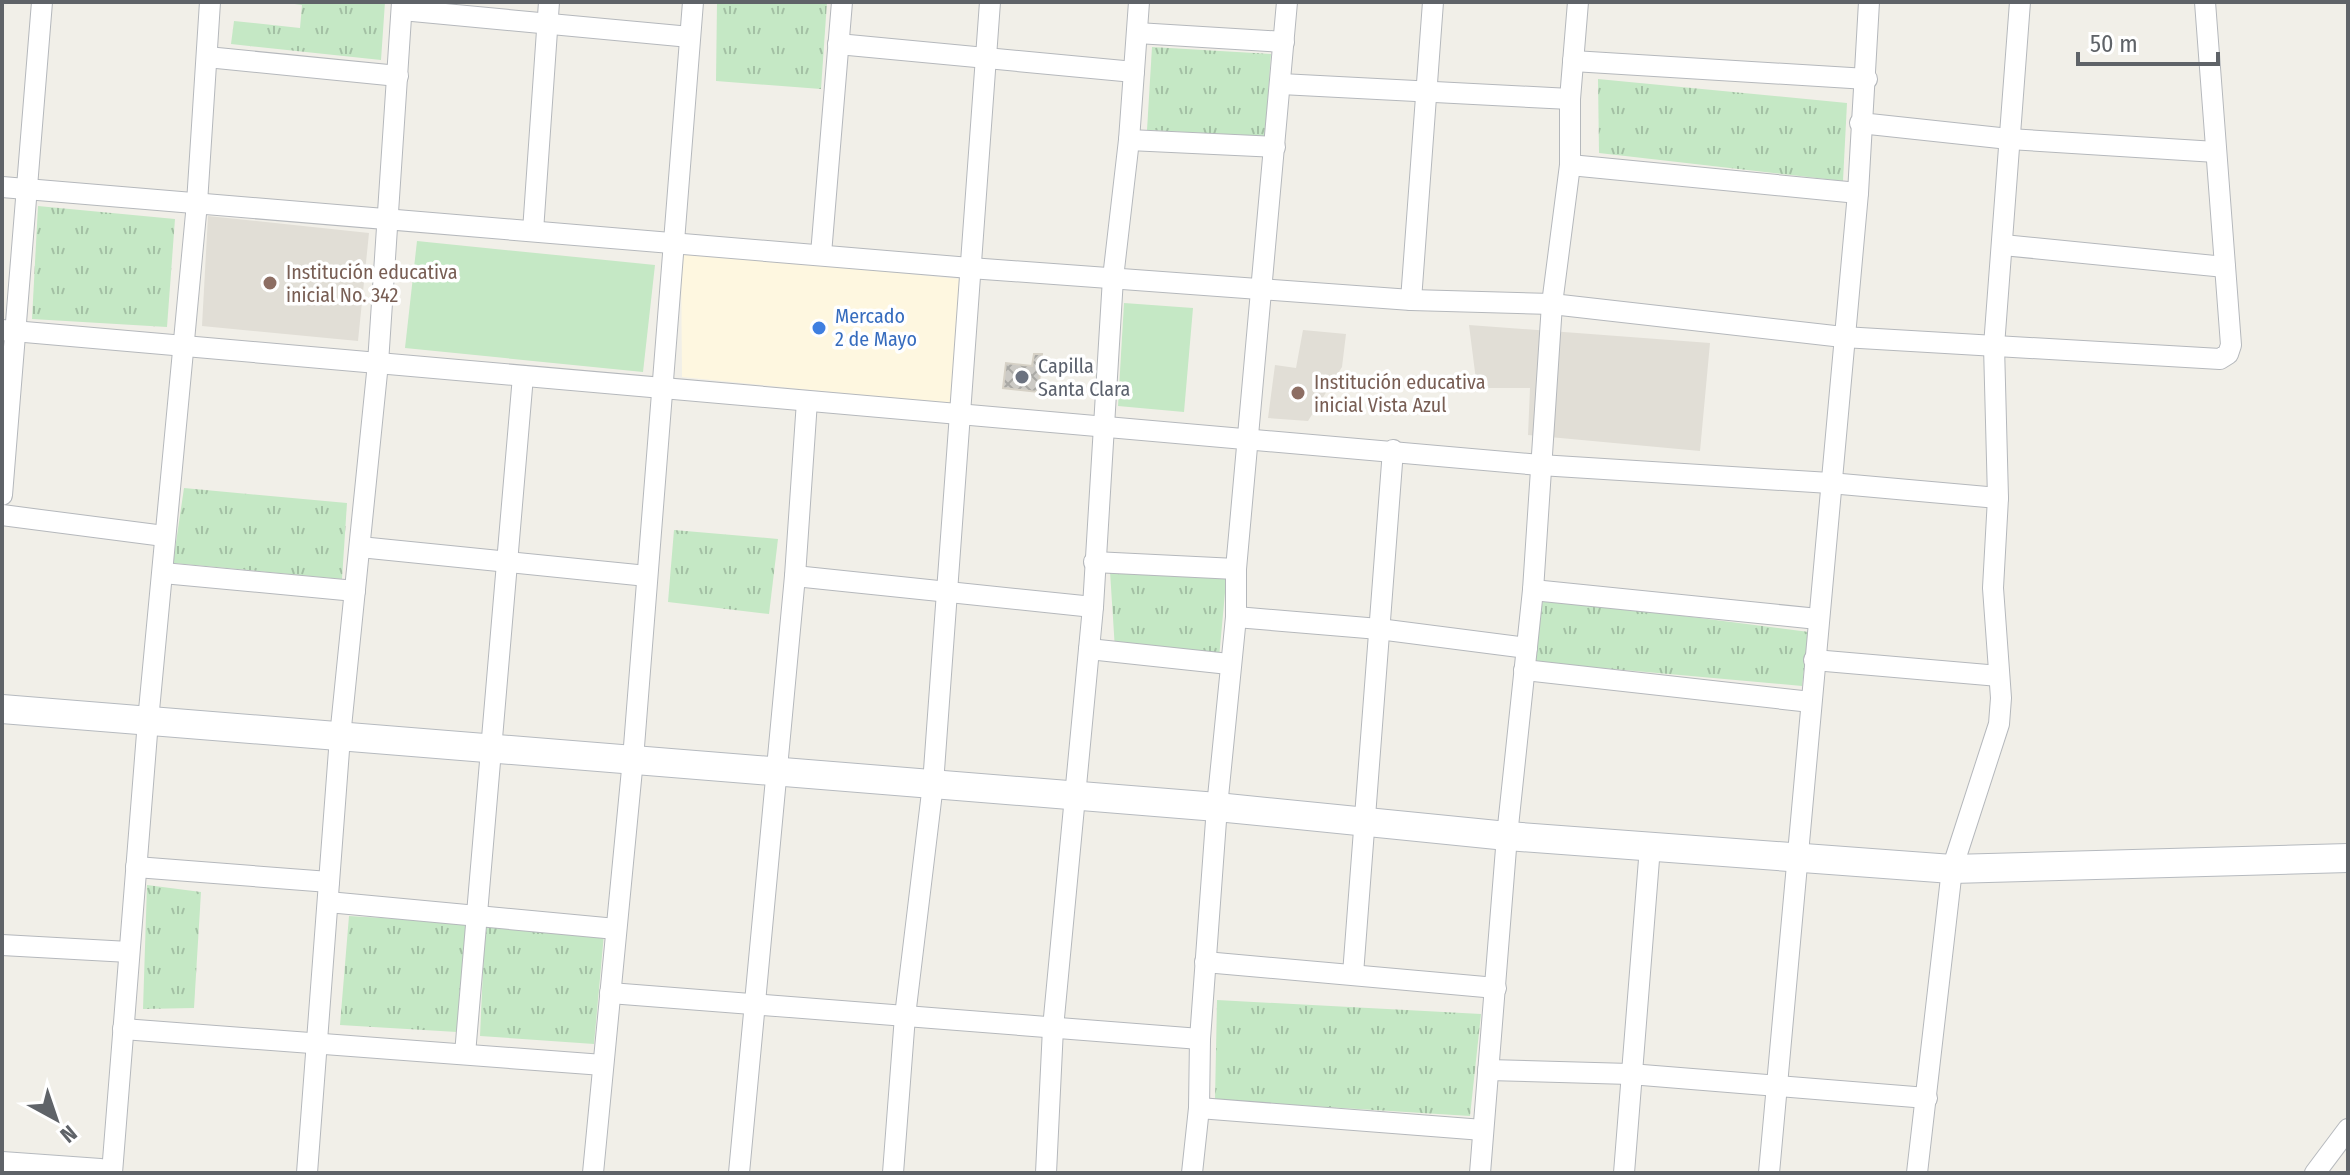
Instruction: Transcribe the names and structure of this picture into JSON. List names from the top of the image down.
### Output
{
  "places": [
    "Institución educativa inicial No. 342",
    "Mercado 2 de Mayo",
    "Capilla Santa Clara",
    "Institución educativa inicial Vista Azul"
  ],
  "scale_bar": "50 m",
  "north": "bottom right"
}
